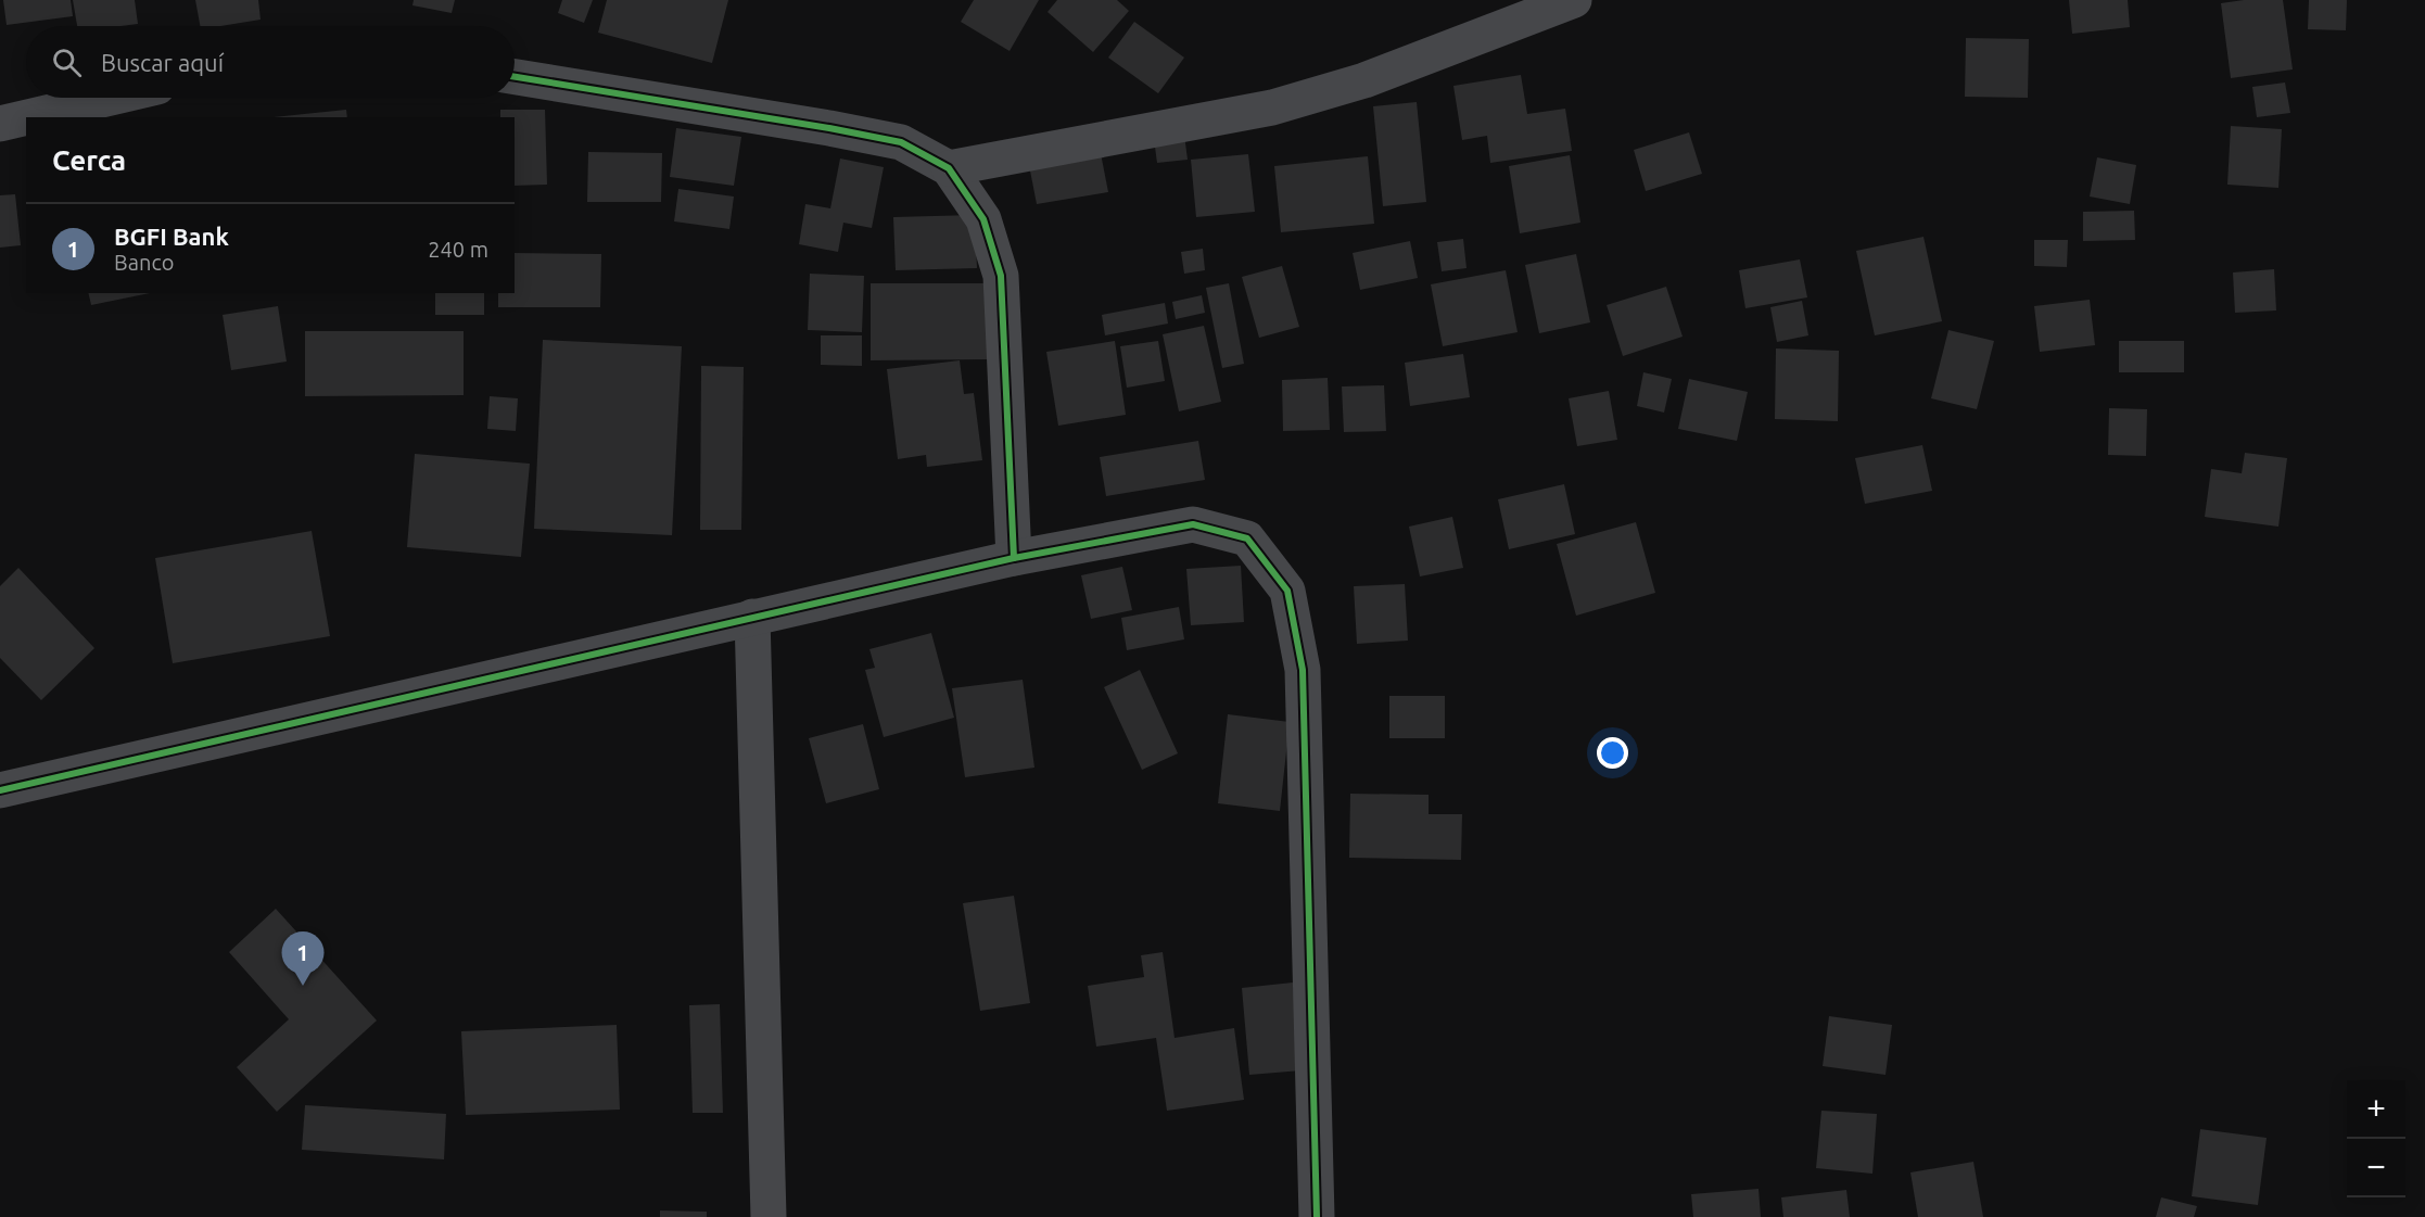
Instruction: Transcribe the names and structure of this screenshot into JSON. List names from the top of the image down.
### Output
{
  "page": {
    "search": "Buscar aquí",
    "heading": "Cerca",
    "list": [
      {
        "mark": "1",
        "name": "BGFI Bank",
        "note": "Banco",
        "value": "240 m"
      }
    ],
    "pins": "1",
    "map_buttons": ["+", "−"]
  }
}
